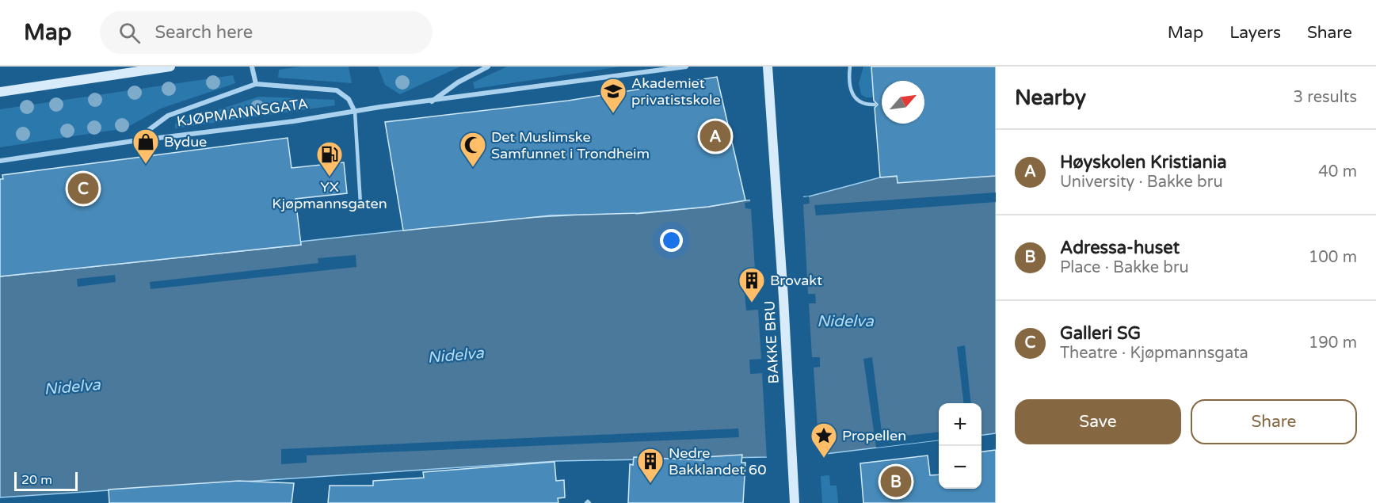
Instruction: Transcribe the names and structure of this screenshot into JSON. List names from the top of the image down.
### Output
{
  "streets": {
    "main road": ["BAKKE BRU"],
    "street": ["KJØPMANNSGATA"]
  },
  "water": ["Nidelva"],
  "places": {
    "school or university": ["Akademiet privatistskole"],
    "shop": ["Bydue"],
    "mosque": ["Det Muslimske Samfunnet i Trondheim"],
    "fuel station": ["YX Kjøpmannsgaten"],
    "building": ["Brovakt", "Nedre Bakklandet 60"],
    "place": ["Propellen"]
  },
  "scale_bar": "20 m",
  "north": "top right",
  "page": {
    "header": "Map",
    "search": "Search here",
    "nav": ["Map", "Layers", "Share"],
    "heading": ["Nearby", "3 results"],
    "pins": ["A", "C", "B"],
    "list": [
      {
        "mark": "A",
        "name": "Høyskolen Kristiania",
        "note": "University · Bakke bru",
        "value": "40 m"
      },
      {
        "mark": "B",
        "name": "Adressa-huset",
        "note": "Place · Bakke bru",
        "value": "100 m"
      },
      {
        "mark": "C",
        "name": "Galleri SG",
        "note": "Theatre · Kjøpmannsgata",
        "value": "190 m"
      }
    ],
    "buttons": ["Save", "Share"],
    "map_buttons": ["+", "−"],
    "scale": "20 m"
  }
}
